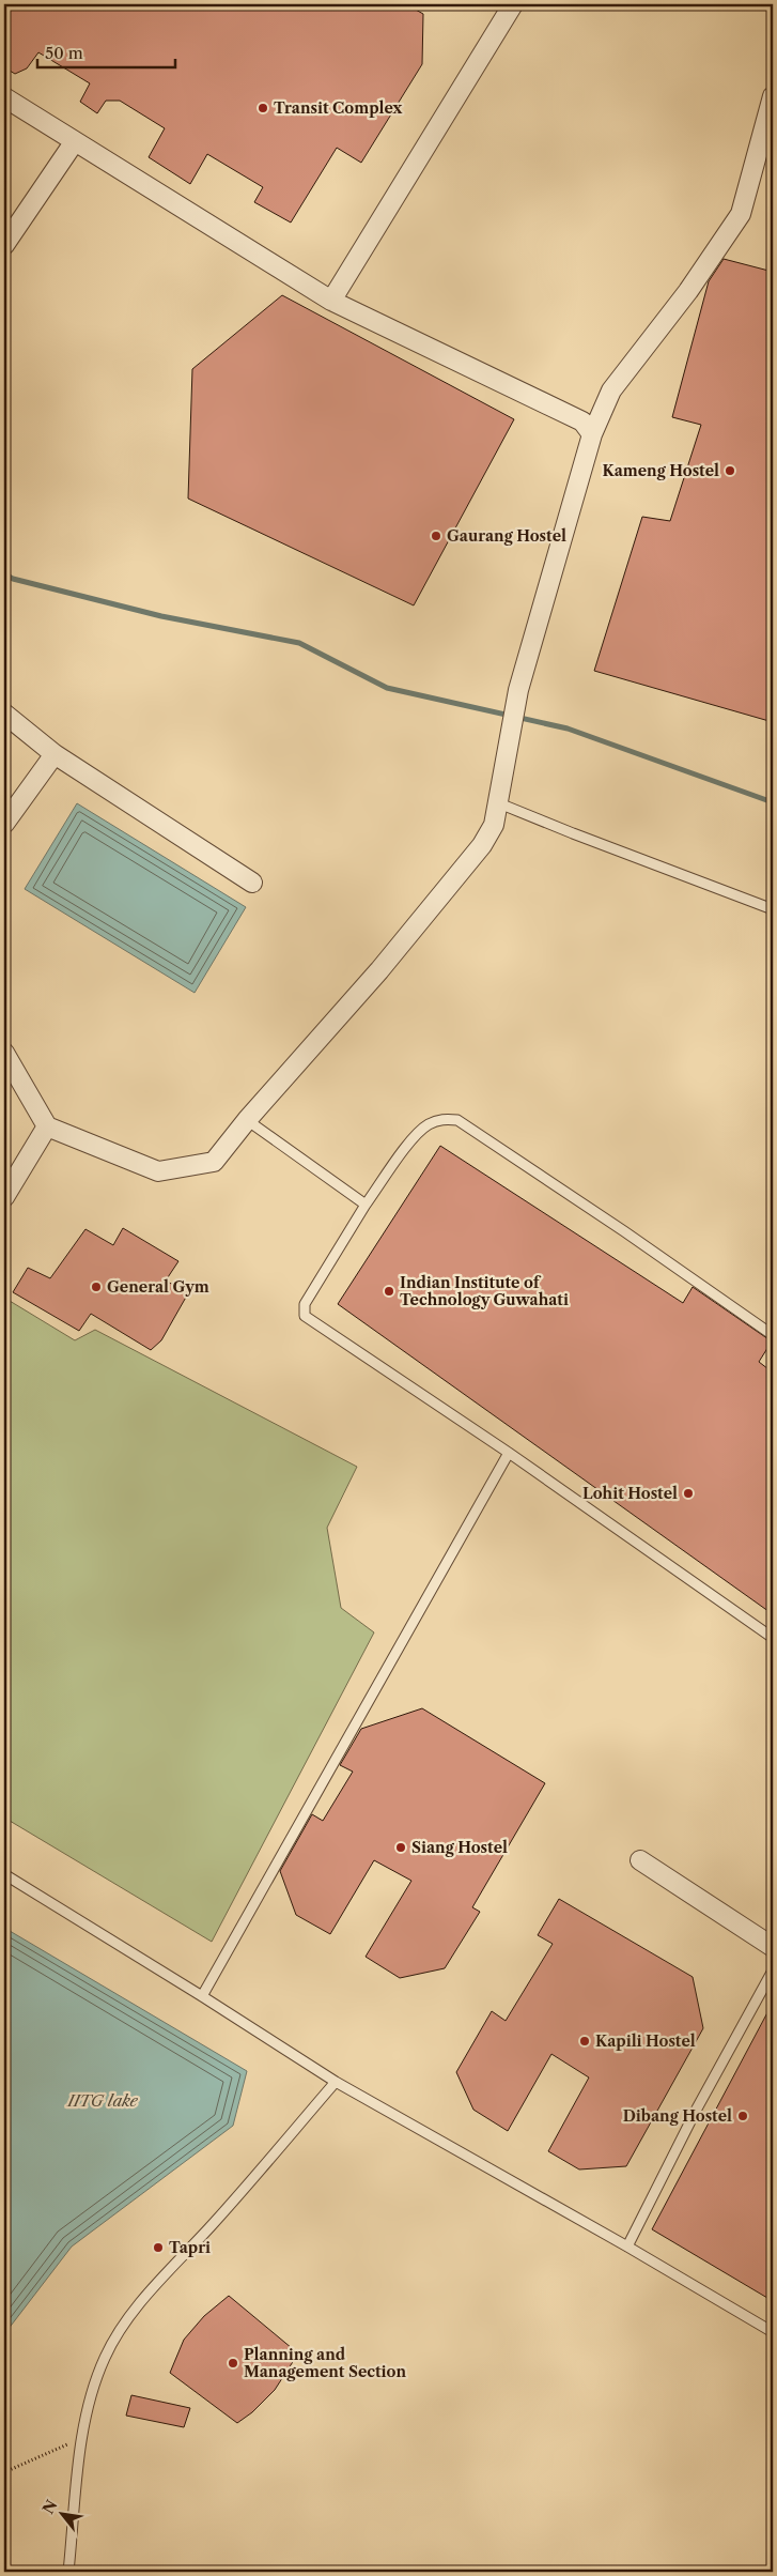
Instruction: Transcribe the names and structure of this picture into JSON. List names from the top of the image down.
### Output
{
  "water": ["IITG lake"],
  "places": [
    "Transit Complex",
    "Kameng Hostel",
    "Gaurang Hostel",
    "General Gym",
    "Indian Institute of Technology Guwahati",
    "Lohit Hostel",
    "Siang Hostel",
    "Kapili Hostel",
    "Dibang Hostel",
    "Tapri",
    "Planning and Management Section"
  ],
  "scale_bar": "50 m",
  "north": "top left"
}
